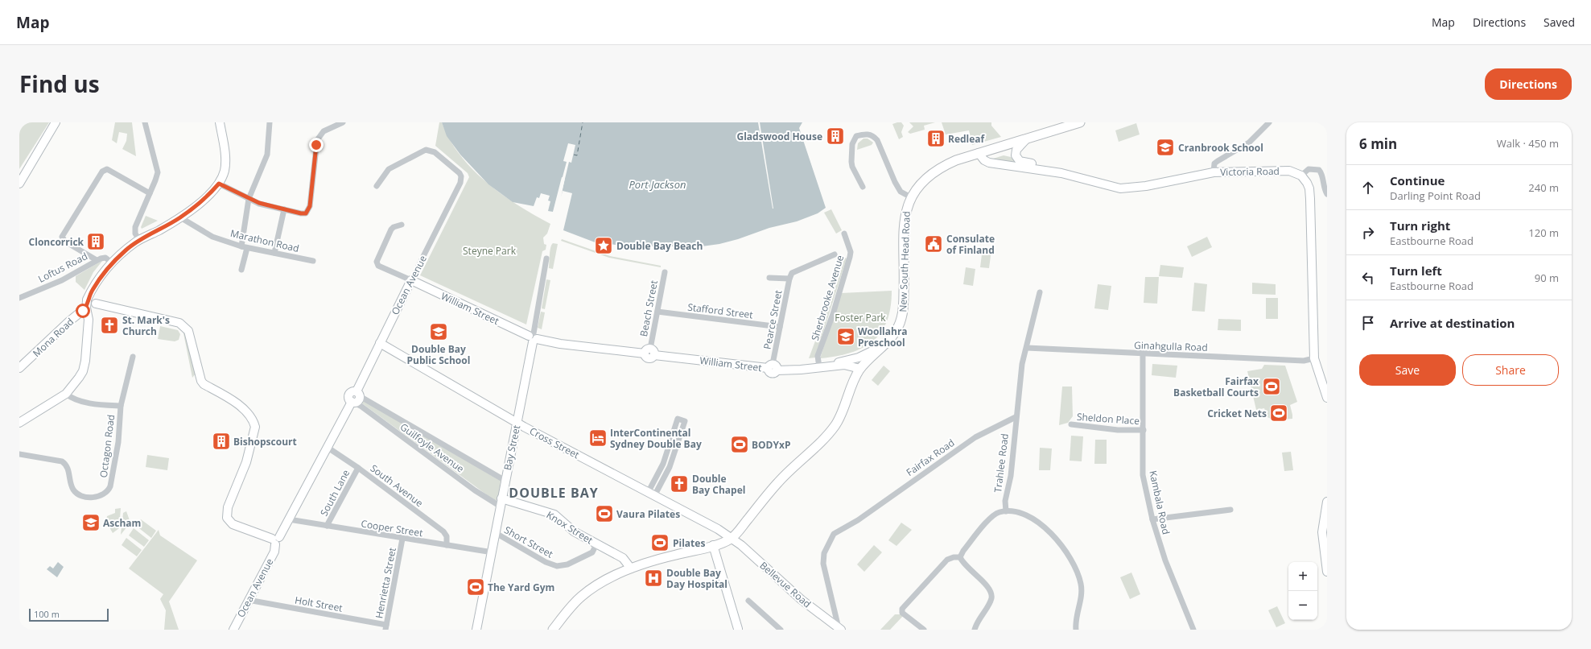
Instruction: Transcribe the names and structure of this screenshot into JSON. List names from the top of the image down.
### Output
{
  "streets": {
    "main road": ["New South Head Road"],
    "street": [
      "Victoria Road",
      "Marathon Road",
      "Loftus Road",
      "Ocean Avenue",
      "Sherbrooke Avenue",
      "William Street",
      "Beach Street",
      "Stafford Street",
      "Pearce Street",
      "Mona Road",
      "Ginahgulla Road",
      "Sheldon Place",
      "Cross Street",
      "Octagon Road",
      "Guilfoyle Avenue",
      "Bay Street",
      "Fairfax Road",
      "Trahlee Road",
      "South Avenue",
      "South Lane",
      "Kambala Road",
      "Knox Street",
      "Cooper Street",
      "Short Street",
      "Henrietta Street",
      "Bellevue Road",
      "Holt Street"
    ]
  },
  "crossings": [
    ["Victoria Road", "New South Head Road"],
    ["New South Head Road", "William Street"],
    ["New South Head Road", "Cross Street"],
    ["New South Head Road", "Knox Street"],
    ["New South Head Road", "Bellevue Road"],
    ["Ocean Avenue", "William Street"],
    ["Ocean Avenue", "Cross Street"],
    ["Ocean Avenue", "Guilfoyle Avenue"],
    ["Ocean Avenue", "South Avenue"],
    ["Ocean Avenue", "Cooper Street"],
    ["Ocean Avenue", "Holt Street"],
    ["Sherbrooke Avenue", "William Street"],
    ["William Street", "Beach Street"],
    ["William Street", "Pearce Street"],
    ["William Street", "Bay Street"],
    ["Beach Street", "Stafford Street"],
    ["Stafford Street", "Pearce Street"],
    ["Ginahgulla Road", "Kambala Road"],
    ["Sheldon Place", "Kambala Road"],
    ["Cross Street", "Bay Street"],
    ["Cross Street", "Bellevue Road"],
    ["Guilfoyle Avenue", "Bay Street"],
    ["Guilfoyle Avenue", "Knox Street"],
    ["Bay Street", "Knox Street"],
    ["Bay Street", "Cooper Street"],
    ["Bay Street", "Short Street"],
    ["Fairfax Road", "Trahlee Road"],
    ["Fairfax Road", "Bellevue Road"],
    ["South Avenue", "South Lane"],
    ["South Avenue", "Cooper Street"],
    ["South Lane", "Cooper Street"],
    ["Knox Street", "Short Street"],
    ["Cooper Street", "Henrietta Street"],
    ["Henrietta Street", "Holt Street"]
  ],
  "districts": ["DOUBLE BAY"],
  "water": ["Port Jackson"],
  "parks": ["Steyne Park", "Foster Park"],
  "places": {
    "building": [
      "Gladswood House",
      "Redleaf",
      "Cloncorrick",
      "Bishopscourt"
    ],
    "school or university": [
      "Cranbrook School",
      "Double Bay Public School",
      "Woollahra Preschool",
      "Ascham"
    ],
    "public building": ["Consulate of Finland"],
    "place": ["Double Bay Beach"],
    "church": ["St. Mark's Church", "Double Bay Chapel"],
    "sports": [
      "Fairfax Basketball Courts",
      "Cricket Nets",
      "BODYxP",
      "Vaura Pilates",
      "Pilates",
      "The Yard Gym"
    ],
    "hotel": ["InterContinental Sydney Double Bay"],
    "hospital": ["Double Bay Day Hospital"]
  },
  "scale_bar": "100 m",
  "page": {
    "header": "Map",
    "nav": ["Map", "Directions", "Saved"],
    "title": "Find us",
    "buttons": [
      "Directions",
      ["Save", "Share"]
    ],
    "heading": ["6 min", "Walk · 450 m"],
    "list": [
      ["Continue", "Darling Point Road", "240 m"],
      ["Turn right", "Eastbourne Road", "120 m"],
      ["Turn left", "Eastbourne Road", "90 m"],
      "Arrive at destination"
    ],
    "map_buttons": ["+", "−"],
    "scale": "100 m"
  }
}
